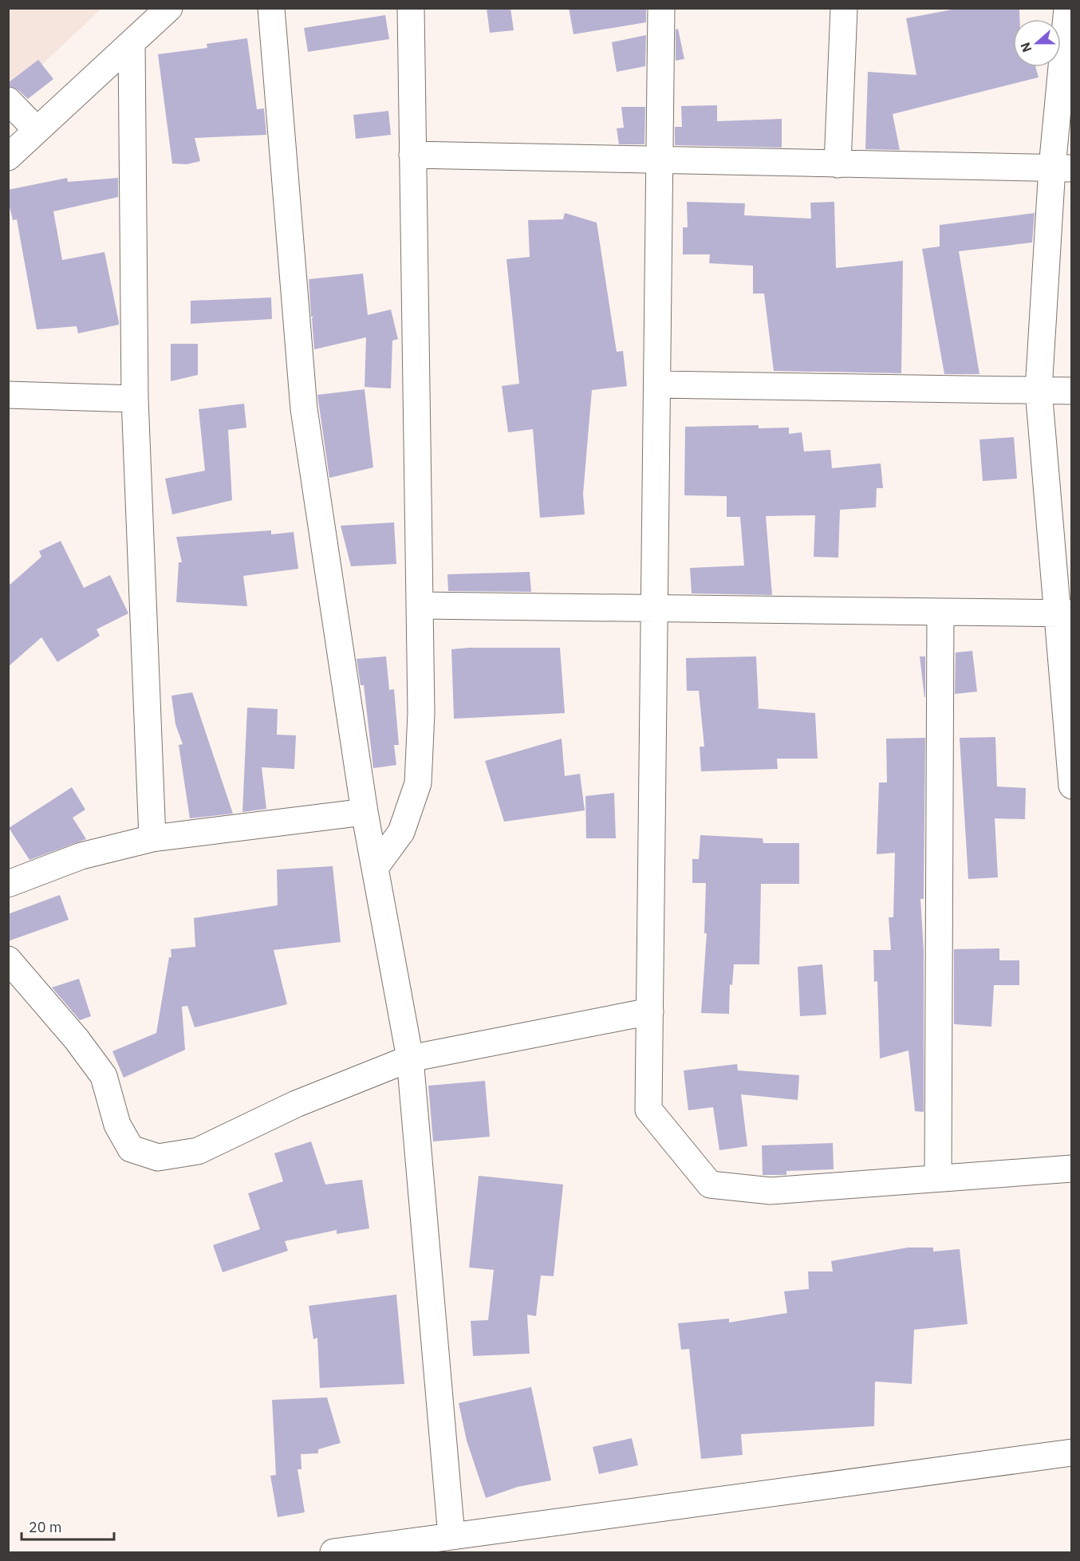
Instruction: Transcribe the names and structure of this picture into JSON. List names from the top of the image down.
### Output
{
  "scale_bar": "20 m",
  "north": "left"
}
